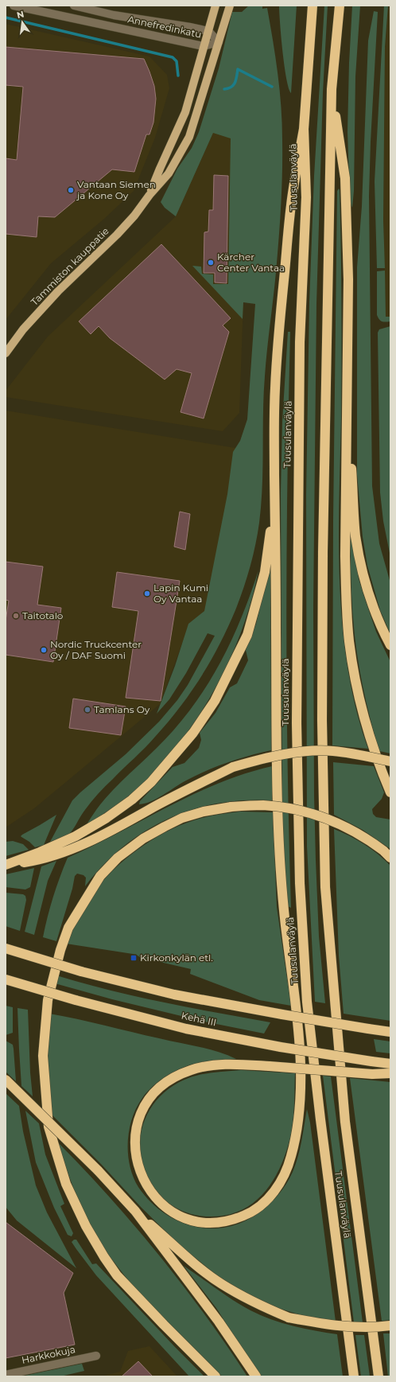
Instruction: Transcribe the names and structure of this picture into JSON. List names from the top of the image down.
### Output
{
  "streets": {
    "highway": ["Tuusulanväylä", "Kehä III"],
    "main road": ["Tammiston kauppatie"],
    "street": ["Annefredinkatu", "Harkkokuja"]
  },
  "crossings": [
    ["Annefredinkatu", "Tammiston kauppatie"]
  ],
  "places": {
    "other": [
      "Vantaan Siemen ja Kone Oy",
      "Kärcher Center Vantaa",
      "Lapin Kumi Oy Vantaa",
      "Taitotalo",
      "Nordic Truckcenter Oy / DAF Suomi",
      "Tamlans Oy"
    ],
    "transit": ["Kirkonkylän etl."]
  },
  "north": "top"
}
